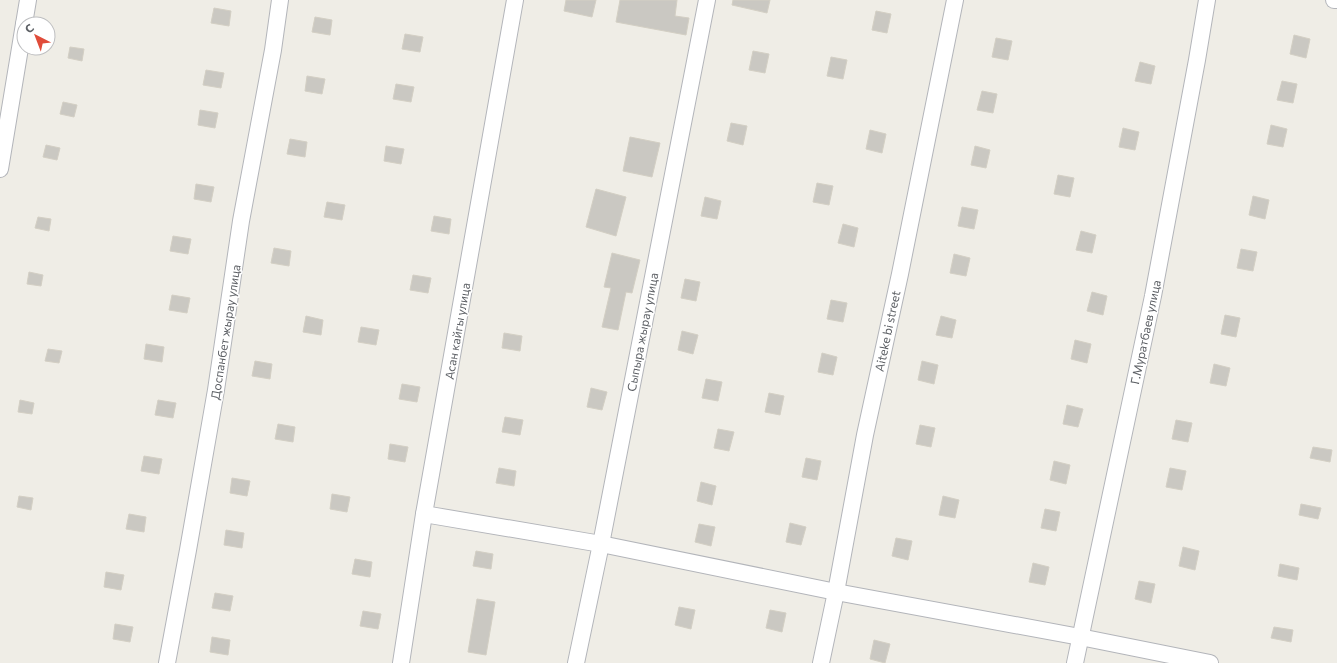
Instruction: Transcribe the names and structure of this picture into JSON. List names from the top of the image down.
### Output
{
  "streets": {
    "street": [
      "Асан кайгы улица",
      "Aiteke bi street",
      "Доспанбет жырау улица",
      "Сыпыра жырау улица",
      "Г.Муратбаев улица"
    ]
  },
  "north": "top left"
}
